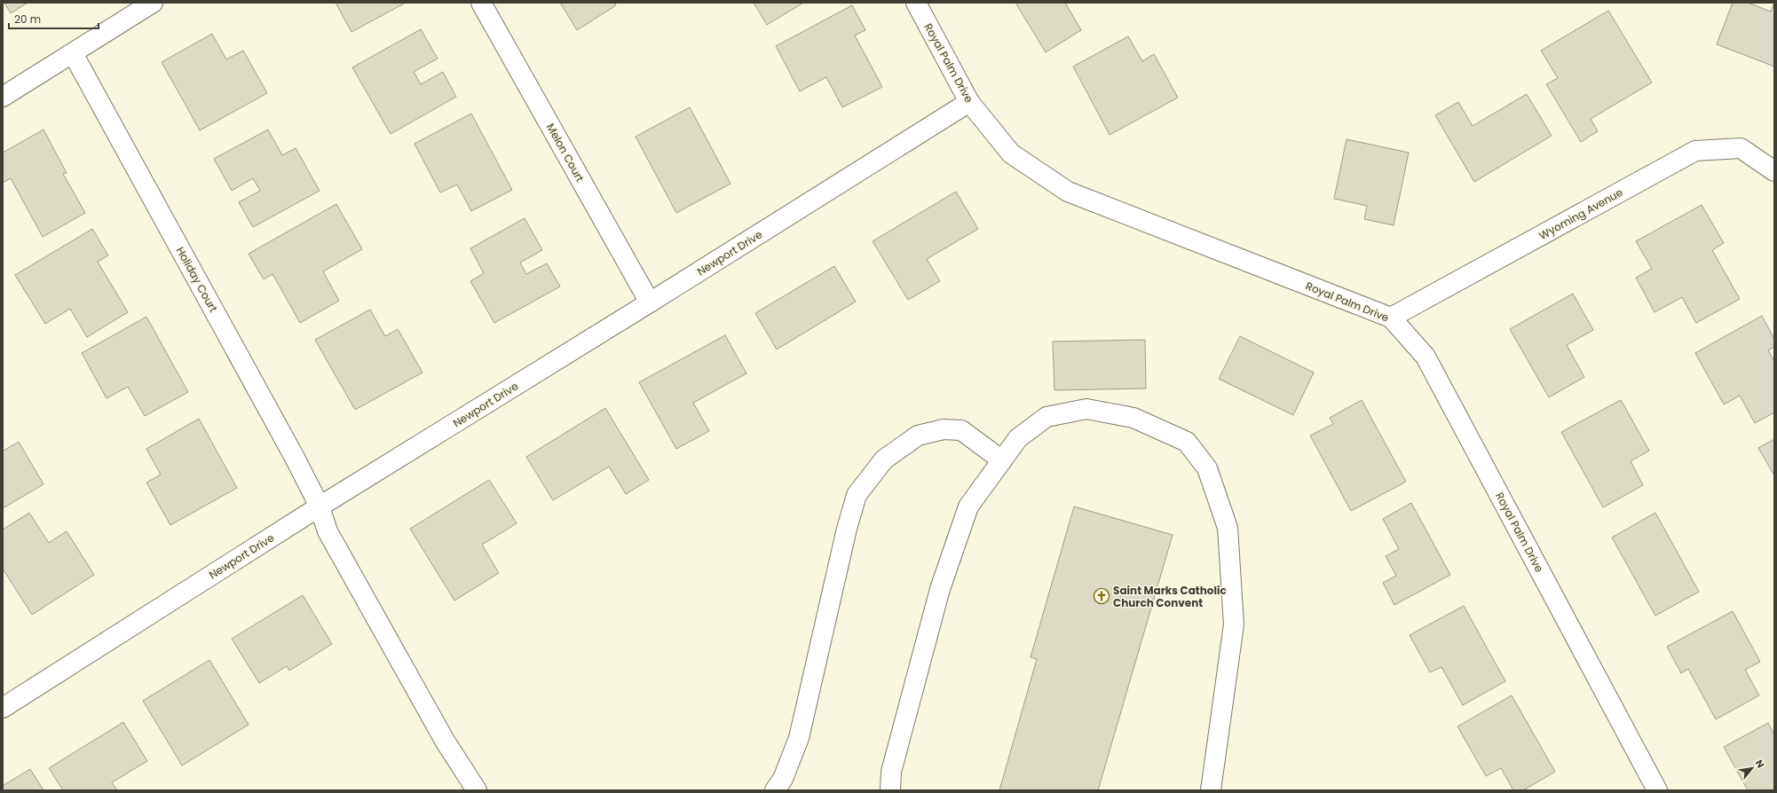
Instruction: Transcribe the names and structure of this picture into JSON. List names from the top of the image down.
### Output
{
  "streets": {
    "street": [
      "Royal Palm Drive",
      "Melon Court",
      "Wyoming Avenue",
      "Newport Drive",
      "Holiday Court"
    ]
  },
  "crossings": [
    ["Royal Palm Drive", "Wyoming Avenue"],
    ["Royal Palm Drive", "Newport Drive"],
    ["Melon Court", "Newport Drive"],
    ["Newport Drive", "Holiday Court"]
  ],
  "places": {
    "church": ["Saint Marks Catholic Church Convent"]
  },
  "scale_bar": "20 m",
  "north": "top right"
}
